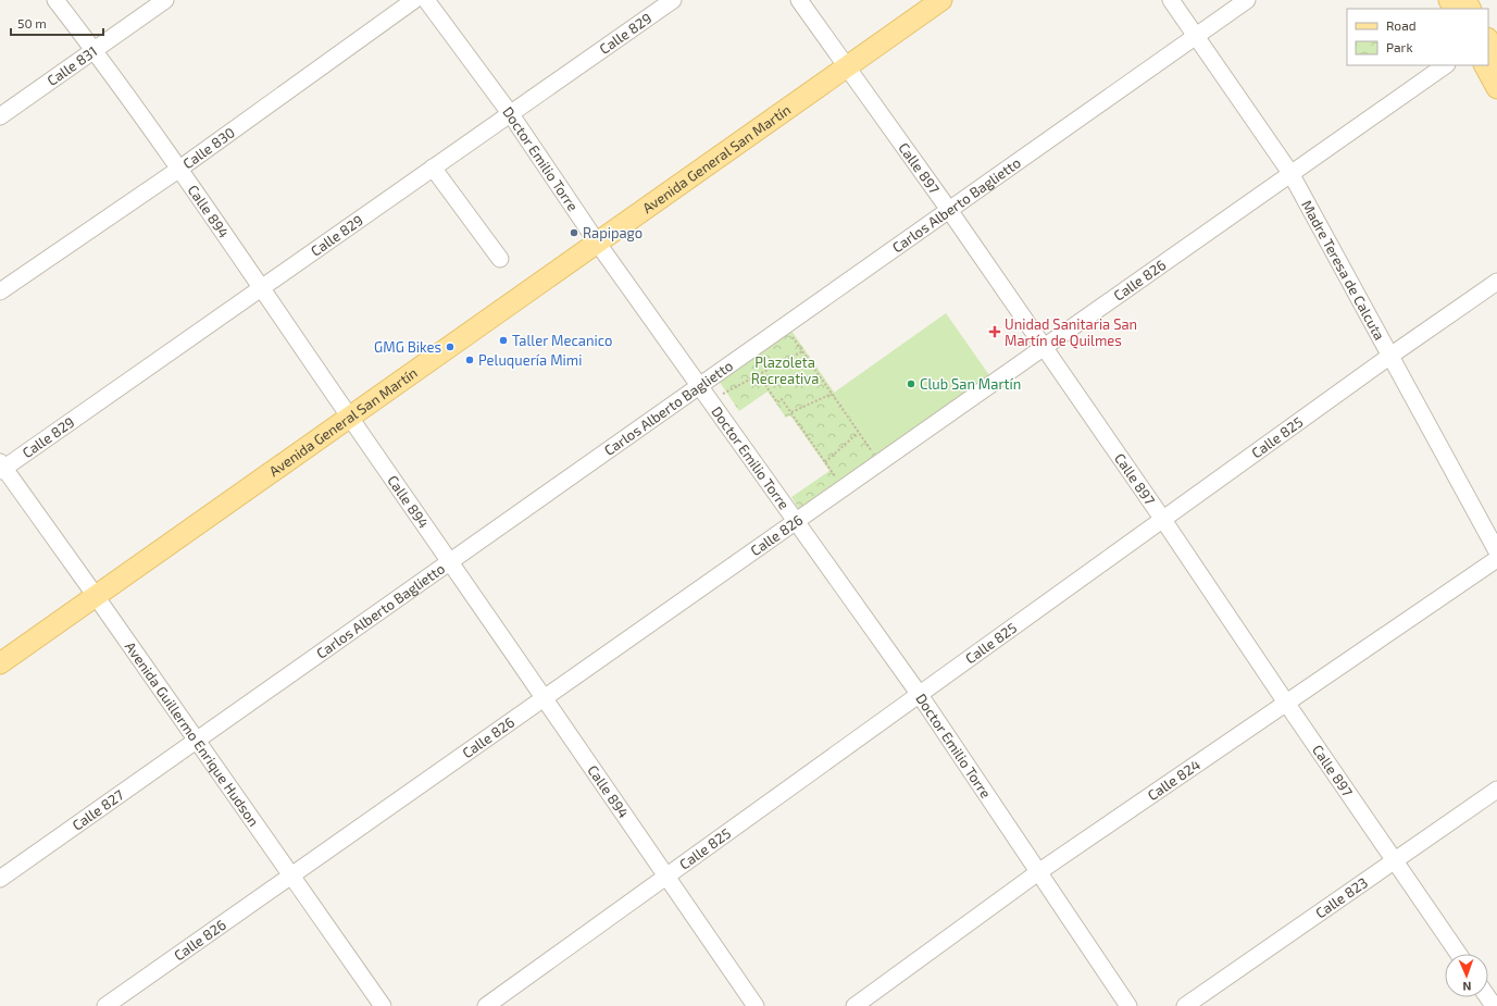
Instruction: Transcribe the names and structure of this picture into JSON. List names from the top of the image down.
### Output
{
  "streets": {
    "main road": ["Avenida General San Martín"],
    "street": [
      "Calle 829",
      "Calle 831",
      "Calle 830",
      "Doctor Emilio Torre",
      "Calle 897",
      "Carlos Alberto Baglietto",
      "Calle 894",
      "Madre Teresa de Calcuta",
      "Calle 826",
      "Calle 825",
      "Avenida Guillermo Enrique Hudson",
      "Calle 824",
      "Calle 827",
      "Calle 823"
    ]
  },
  "crossings": [
    ["Calle 829", "Doctor Emilio Torre"],
    ["Calle 829", "Calle 894"],
    ["Calle 829", "Avenida Guillermo Enrique Hudson"],
    ["Calle 831", "Calle 894"],
    ["Calle 830", "Calle 894"],
    ["Doctor Emilio Torre", "Avenida General San Martín"],
    ["Doctor Emilio Torre", "Carlos Alberto Baglietto"],
    ["Doctor Emilio Torre", "Calle 826"],
    ["Doctor Emilio Torre", "Calle 825"],
    ["Doctor Emilio Torre", "Calle 824"],
    ["Avenida General San Martín", "Calle 897"],
    ["Avenida General San Martín", "Calle 894"],
    ["Avenida General San Martín", "Avenida Guillermo Enrique Hudson"],
    ["Calle 897", "Carlos Alberto Baglietto"],
    ["Calle 897", "Calle 826"],
    ["Calle 897", "Calle 825"],
    ["Calle 897", "Calle 824"],
    ["Calle 897", "Calle 823"],
    ["Carlos Alberto Baglietto", "Calle 894"],
    ["Carlos Alberto Baglietto", "Madre Teresa de Calcuta"],
    ["Carlos Alberto Baglietto", "Avenida Guillermo Enrique Hudson"],
    ["Carlos Alberto Baglietto", "Calle 827"],
    ["Calle 894", "Calle 826"],
    ["Calle 894", "Calle 825"],
    ["Madre Teresa de Calcuta", "Calle 826"],
    ["Madre Teresa de Calcuta", "Calle 825"],
    ["Calle 826", "Avenida Guillermo Enrique Hudson"],
    ["Avenida Guillermo Enrique Hudson", "Calle 827"]
  ],
  "parks": ["Plazoleta Recreativa"],
  "places": {
    "other": [
      "Rapipago",
      "Taller Mecanico",
      "GMG Bikes",
      "Peluquería Mimi",
      "Club San Martín"
    ],
    "health": ["Unidad Sanitaria San Martín de Quilmes"]
  },
  "legend": ["Road", "Park"],
  "scale_bar": "50 m",
  "north": "bottom"
}
